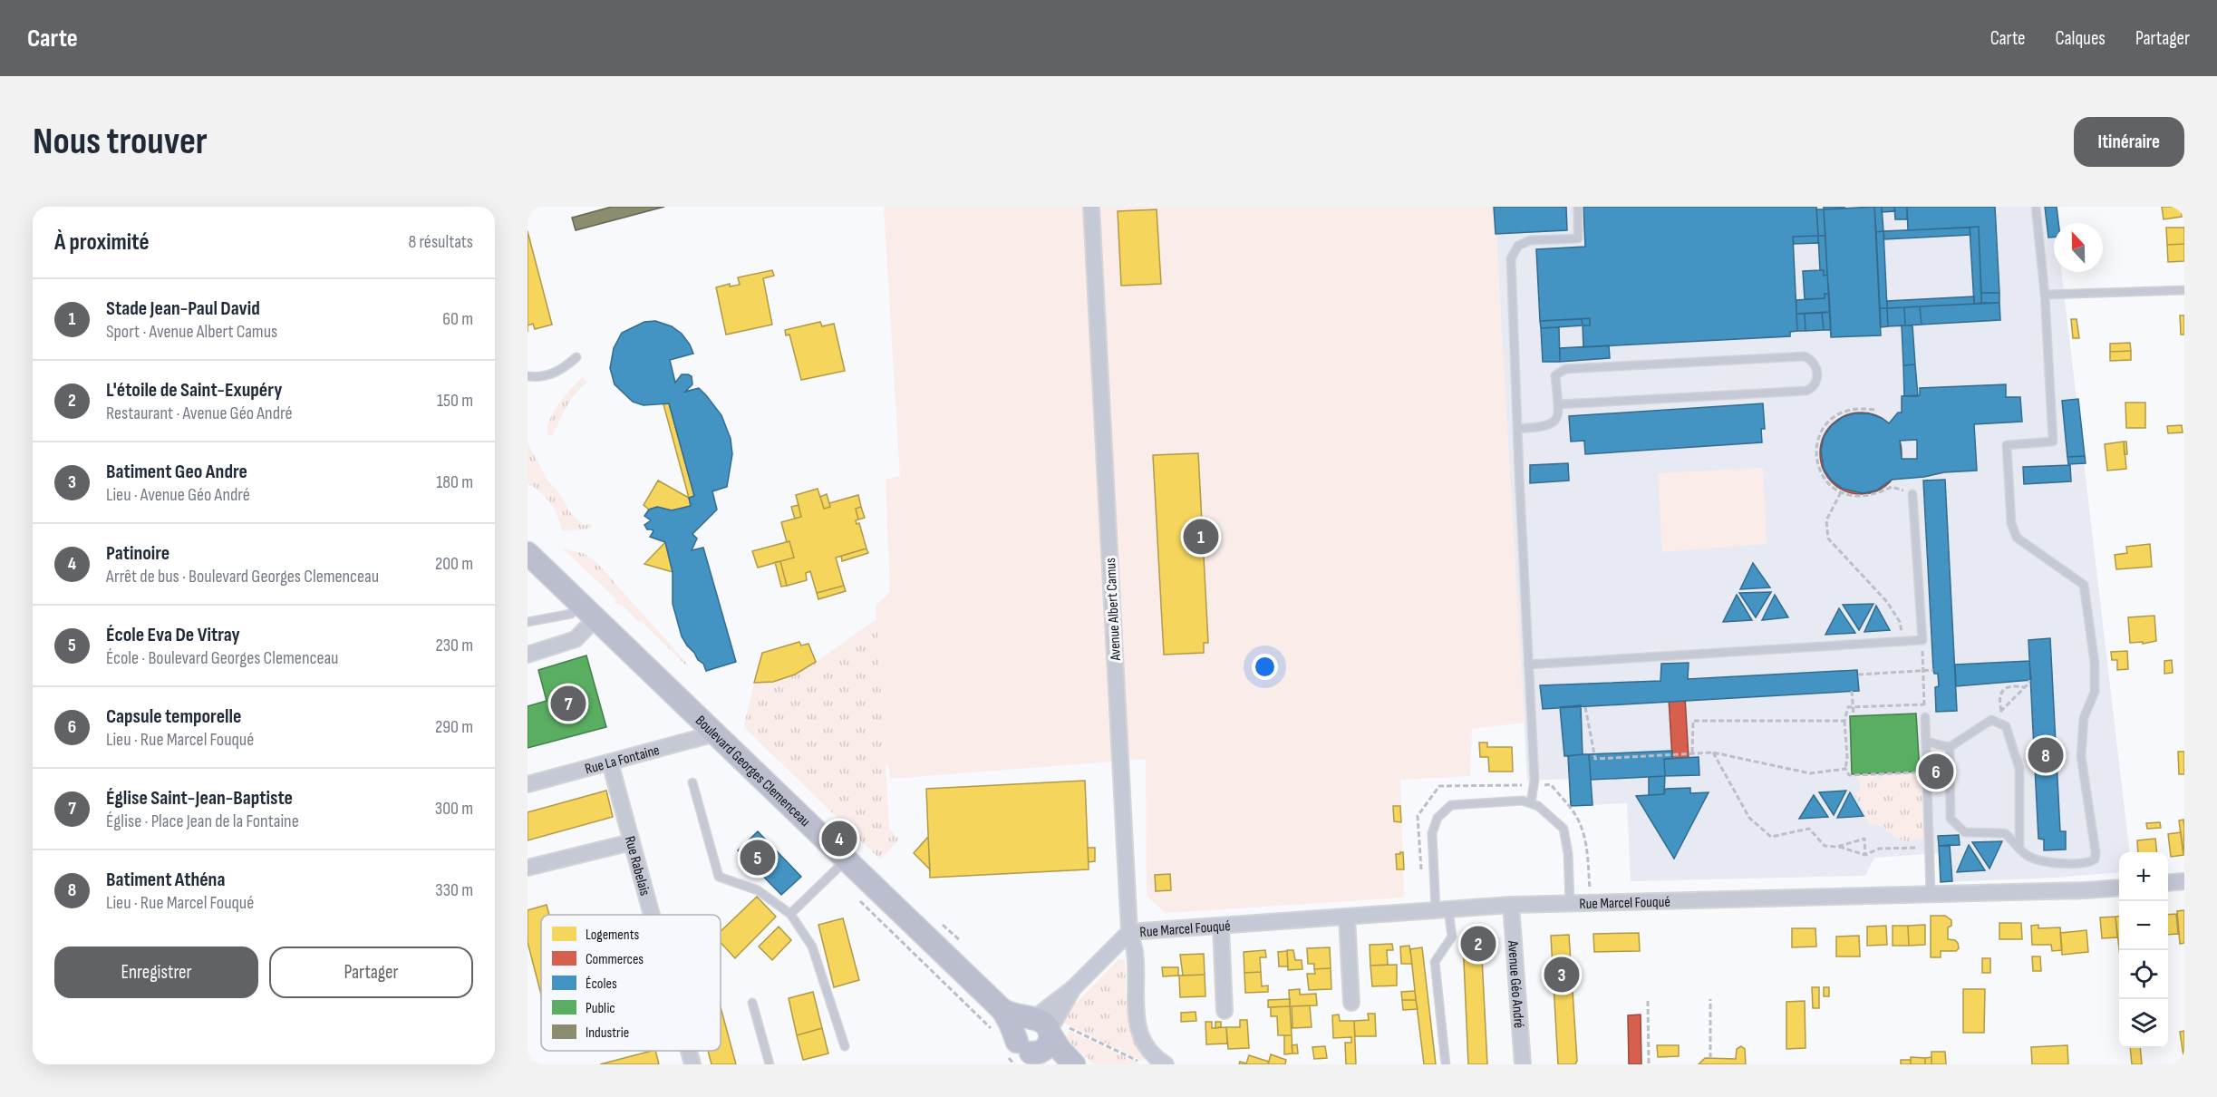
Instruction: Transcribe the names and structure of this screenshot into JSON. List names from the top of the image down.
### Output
{
  "streets": {
    "main road": ["Boulevard Georges Clemenceau"],
    "street": [
      "Avenue Albert Camus",
      "Rue La Fontaine",
      "Rue Rabelais",
      "Rue Marcel Fouqué",
      "Avenue Géo André"
    ]
  },
  "crossings": [
    ["Avenue Albert Camus", "Rue Marcel Fouqué"],
    ["Rue La Fontaine", "Boulevard Georges Clemenceau"],
    ["Rue La Fontaine", "Rue Rabelais"],
    ["Rue Marcel Fouqué", "Avenue Géo André"]
  ],
  "legend": [
    "Logements",
    "Commerces",
    "Écoles",
    "Public",
    "Industrie"
  ],
  "north": "top",
  "page": {
    "header": "Carte",
    "nav": ["Carte", "Calques", "Partager"],
    "buttons": [
      "Itinéraire",
      ["Enregistrer", "Partager"]
    ],
    "title": "Nous trouver",
    "heading": ["À proximité", "8 résultats"],
    "list": [
      {
        "mark": "1",
        "name": "Stade Jean-Paul David",
        "note": "Sport · Avenue Albert Camus",
        "value": "60 m"
      },
      {
        "mark": "2",
        "name": "L'étoile de Saint-Exupéry",
        "note": "Restaurant · Avenue Géo André",
        "value": "150 m"
      },
      {
        "mark": "3",
        "name": "Batiment Geo Andre",
        "note": "Lieu · Avenue Géo André",
        "value": "180 m"
      },
      {
        "mark": "4",
        "name": "Patinoire",
        "note": "Arrêt de bus · Boulevard Georges Clemenceau",
        "value": "200 m"
      },
      {
        "mark": "5",
        "name": "École Eva De Vitray",
        "note": "École · Boulevard Georges Clemenceau",
        "value": "230 m"
      },
      {
        "mark": "6",
        "name": "Capsule temporelle",
        "note": "Lieu · Rue Marcel Fouqué",
        "value": "290 m"
      },
      {
        "mark": "7",
        "name": "Église Saint-Jean-Baptiste",
        "note": "Église · Place Jean de la Fontaine",
        "value": "300 m"
      },
      {
        "mark": "8",
        "name": "Batiment Athéna",
        "note": "Lieu · Rue Marcel Fouqué",
        "value": "330 m"
      }
    ],
    "pins": [
      "1",
      "7",
      "8",
      "6",
      "4",
      "5",
      "2",
      "3"
    ],
    "map_buttons": ["+", "−"]
  }
}
